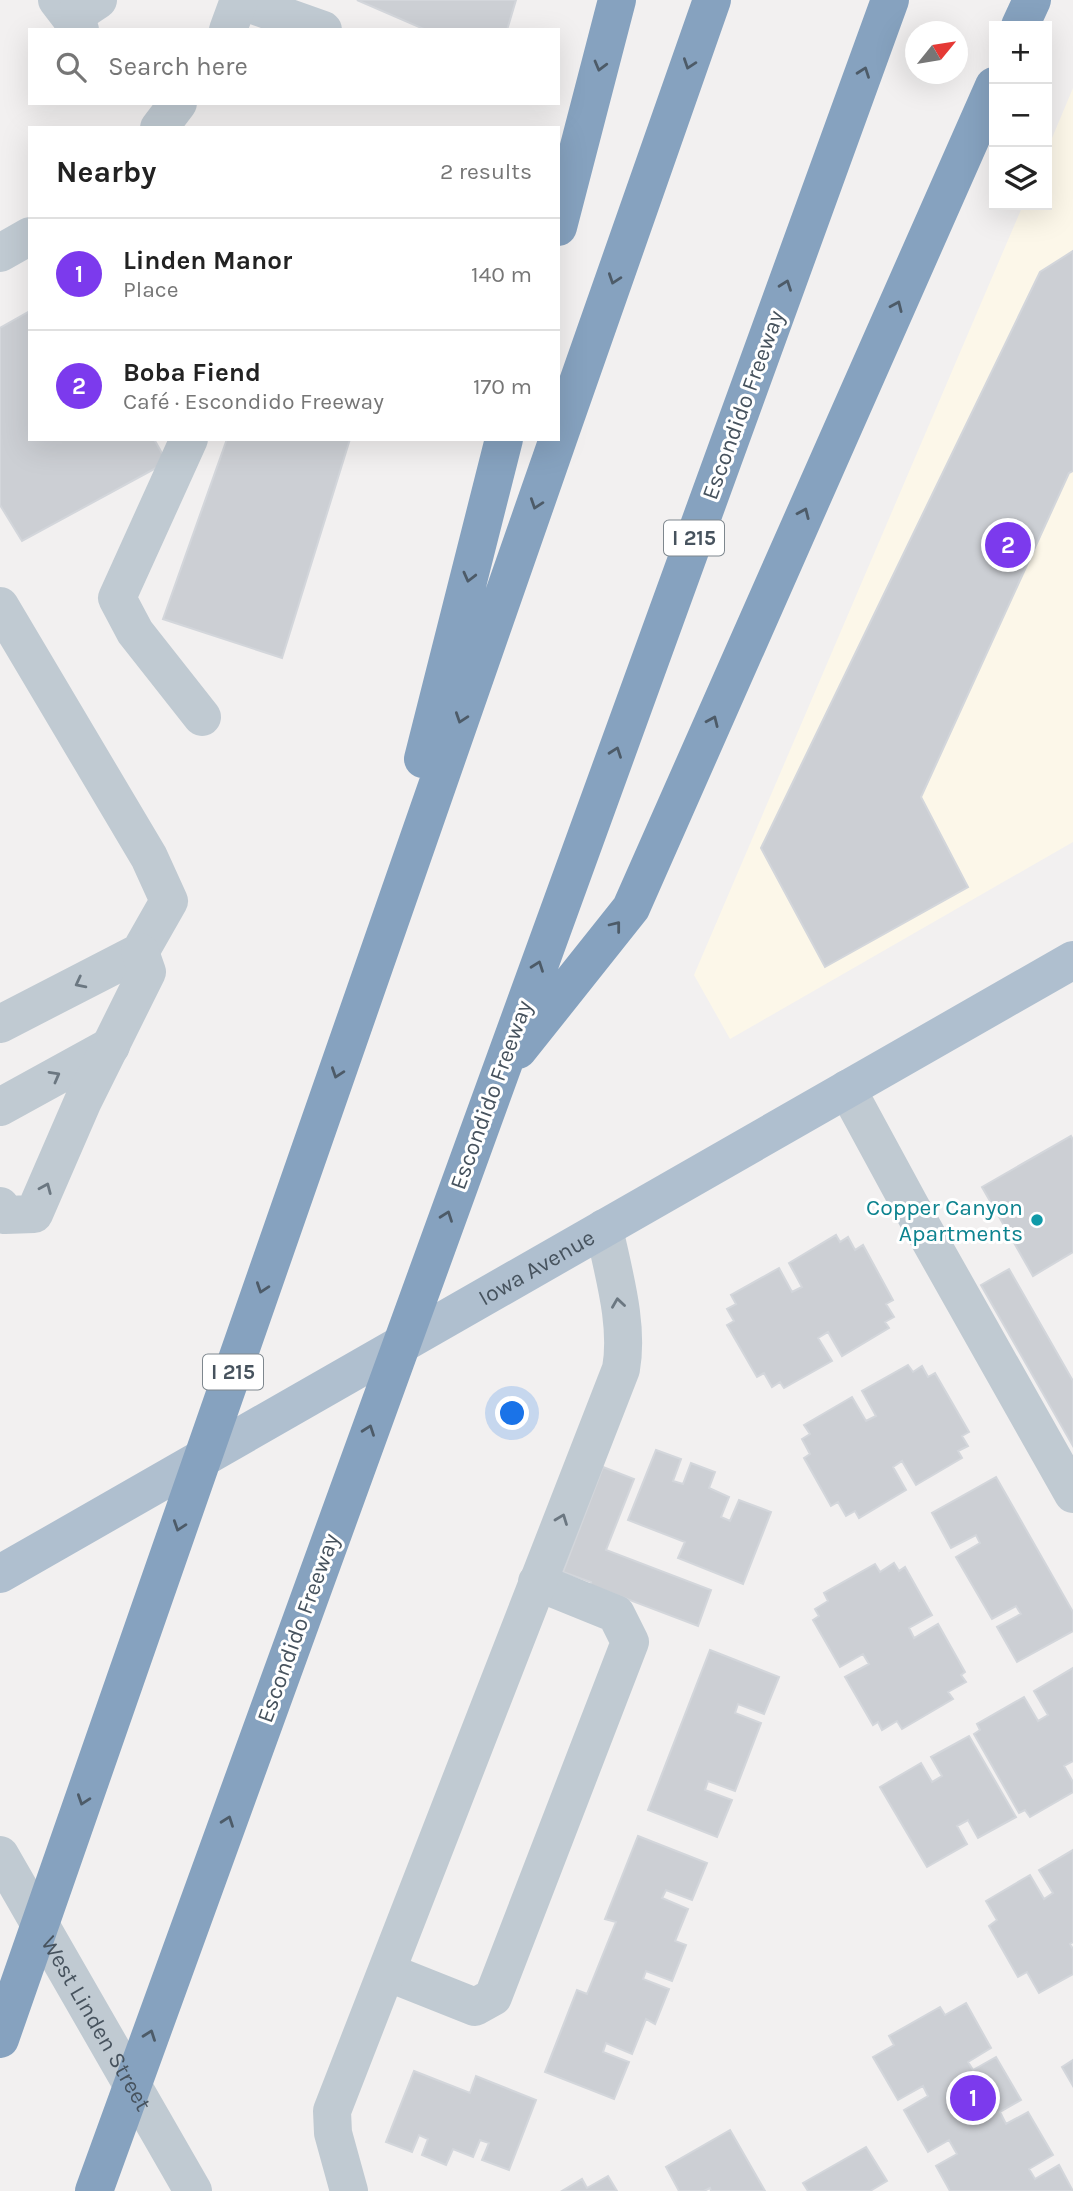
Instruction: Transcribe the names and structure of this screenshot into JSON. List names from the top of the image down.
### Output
{
  "streets": {
    "highway": ["Escondido Freeway", "I 215"],
    "main road": ["Iowa Avenue"],
    "street": ["West Linden Street"]
  },
  "places": ["Copper Canyon Apartments"],
  "north": "top right",
  "page": {
    "map_buttons": ["+", "−"],
    "search": "Search here",
    "heading": ["Nearby", "2 results"],
    "list": [
      {
        "mark": "1",
        "name": "Linden Manor",
        "note": "Place",
        "value": "140 m"
      },
      {
        "mark": "2",
        "name": "Boba Fiend",
        "note": "Café · Escondido Freeway",
        "value": "170 m"
      }
    ],
    "pins": ["2", "1"]
  }
}
